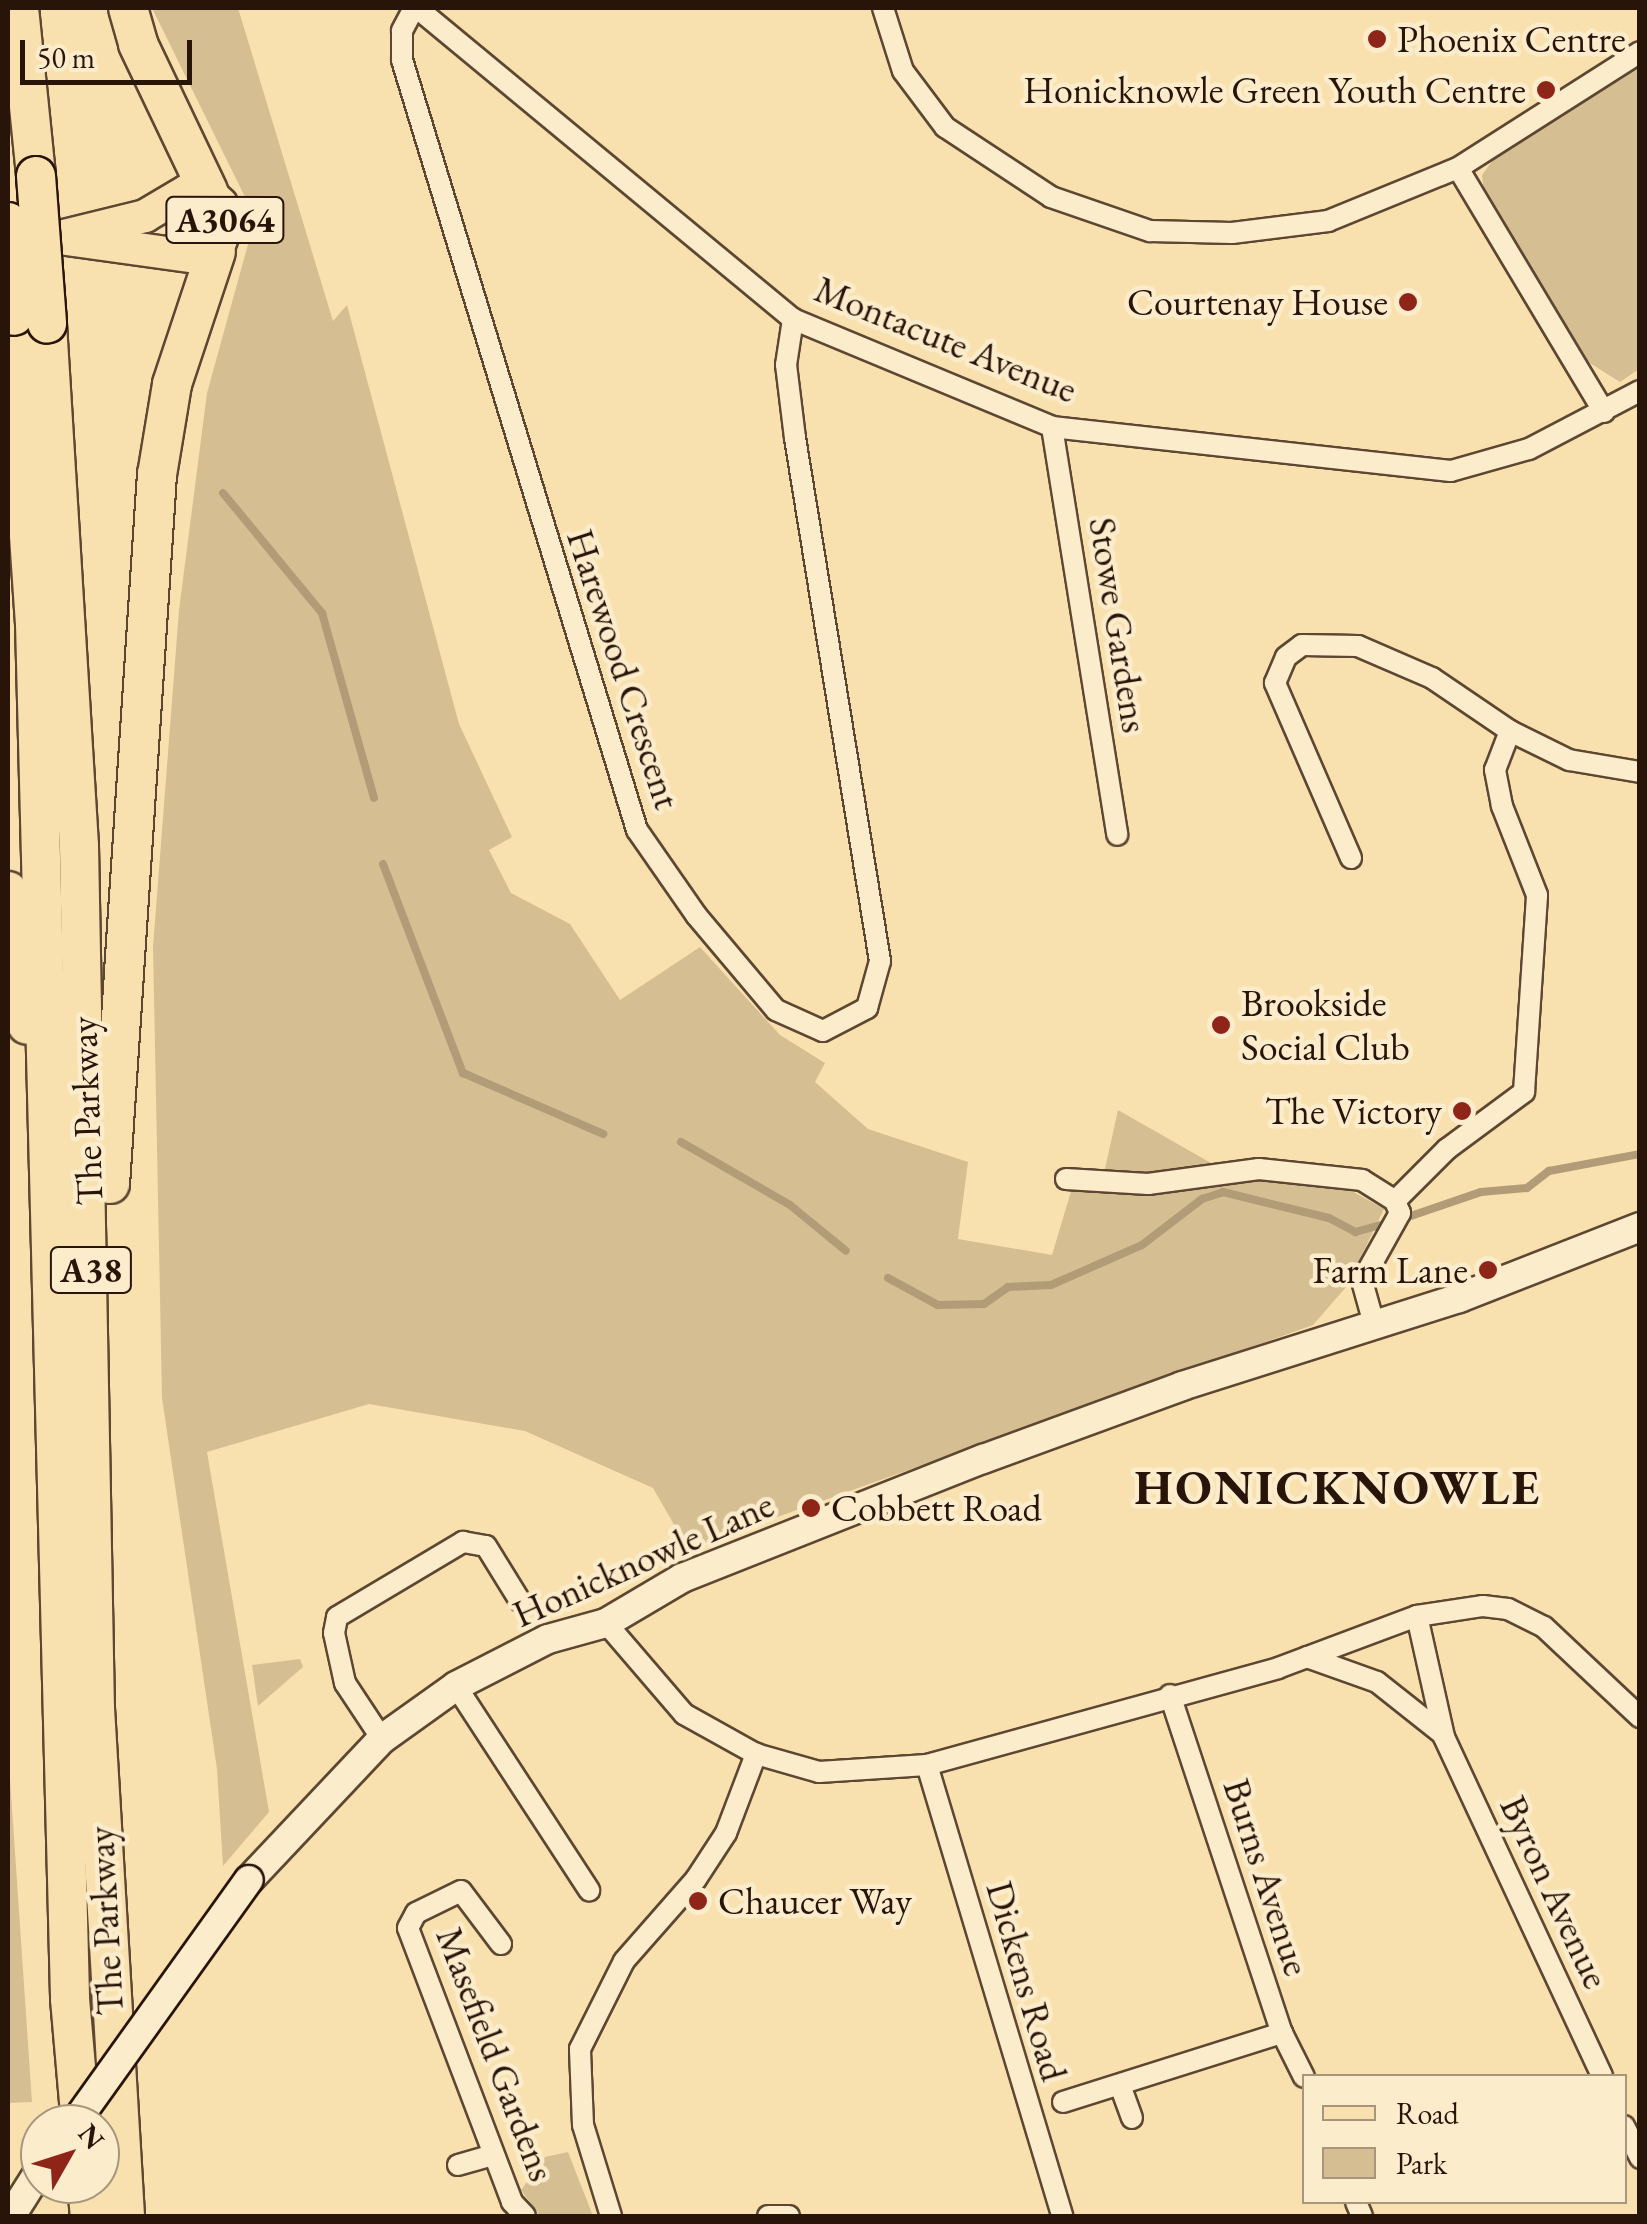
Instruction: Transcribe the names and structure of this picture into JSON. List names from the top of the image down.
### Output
{
  "streets": {
    "highway": ["The Parkway", "A38"],
    "main road": ["A3064"],
    "street": [
      "Montacute Avenue",
      "Stowe Gardens",
      "Harewood Crescent",
      "Honicknowle Lane",
      "Burns Avenue",
      "Byron Avenue",
      "Dickens Road",
      "Masefield Gardens"
    ]
  },
  "crossings": [
    ["A3064", "A38"],
    ["Montacute Avenue", "Stowe Gardens"],
    ["Montacute Avenue", "Harewood Crescent"],
    ["The Parkway", "A38"]
  ],
  "districts": ["HONICKNOWLE"],
  "places": [
    "Phoenix Centre",
    "Honicknowle Green Youth Centre",
    "Courtenay House",
    "Brookside Social Club",
    "The Victory",
    "Farm Lane",
    "Cobbett Road",
    "Chaucer Way"
  ],
  "legend": ["Road", "Park"],
  "scale_bar": "50 m",
  "north": "top right"
}
